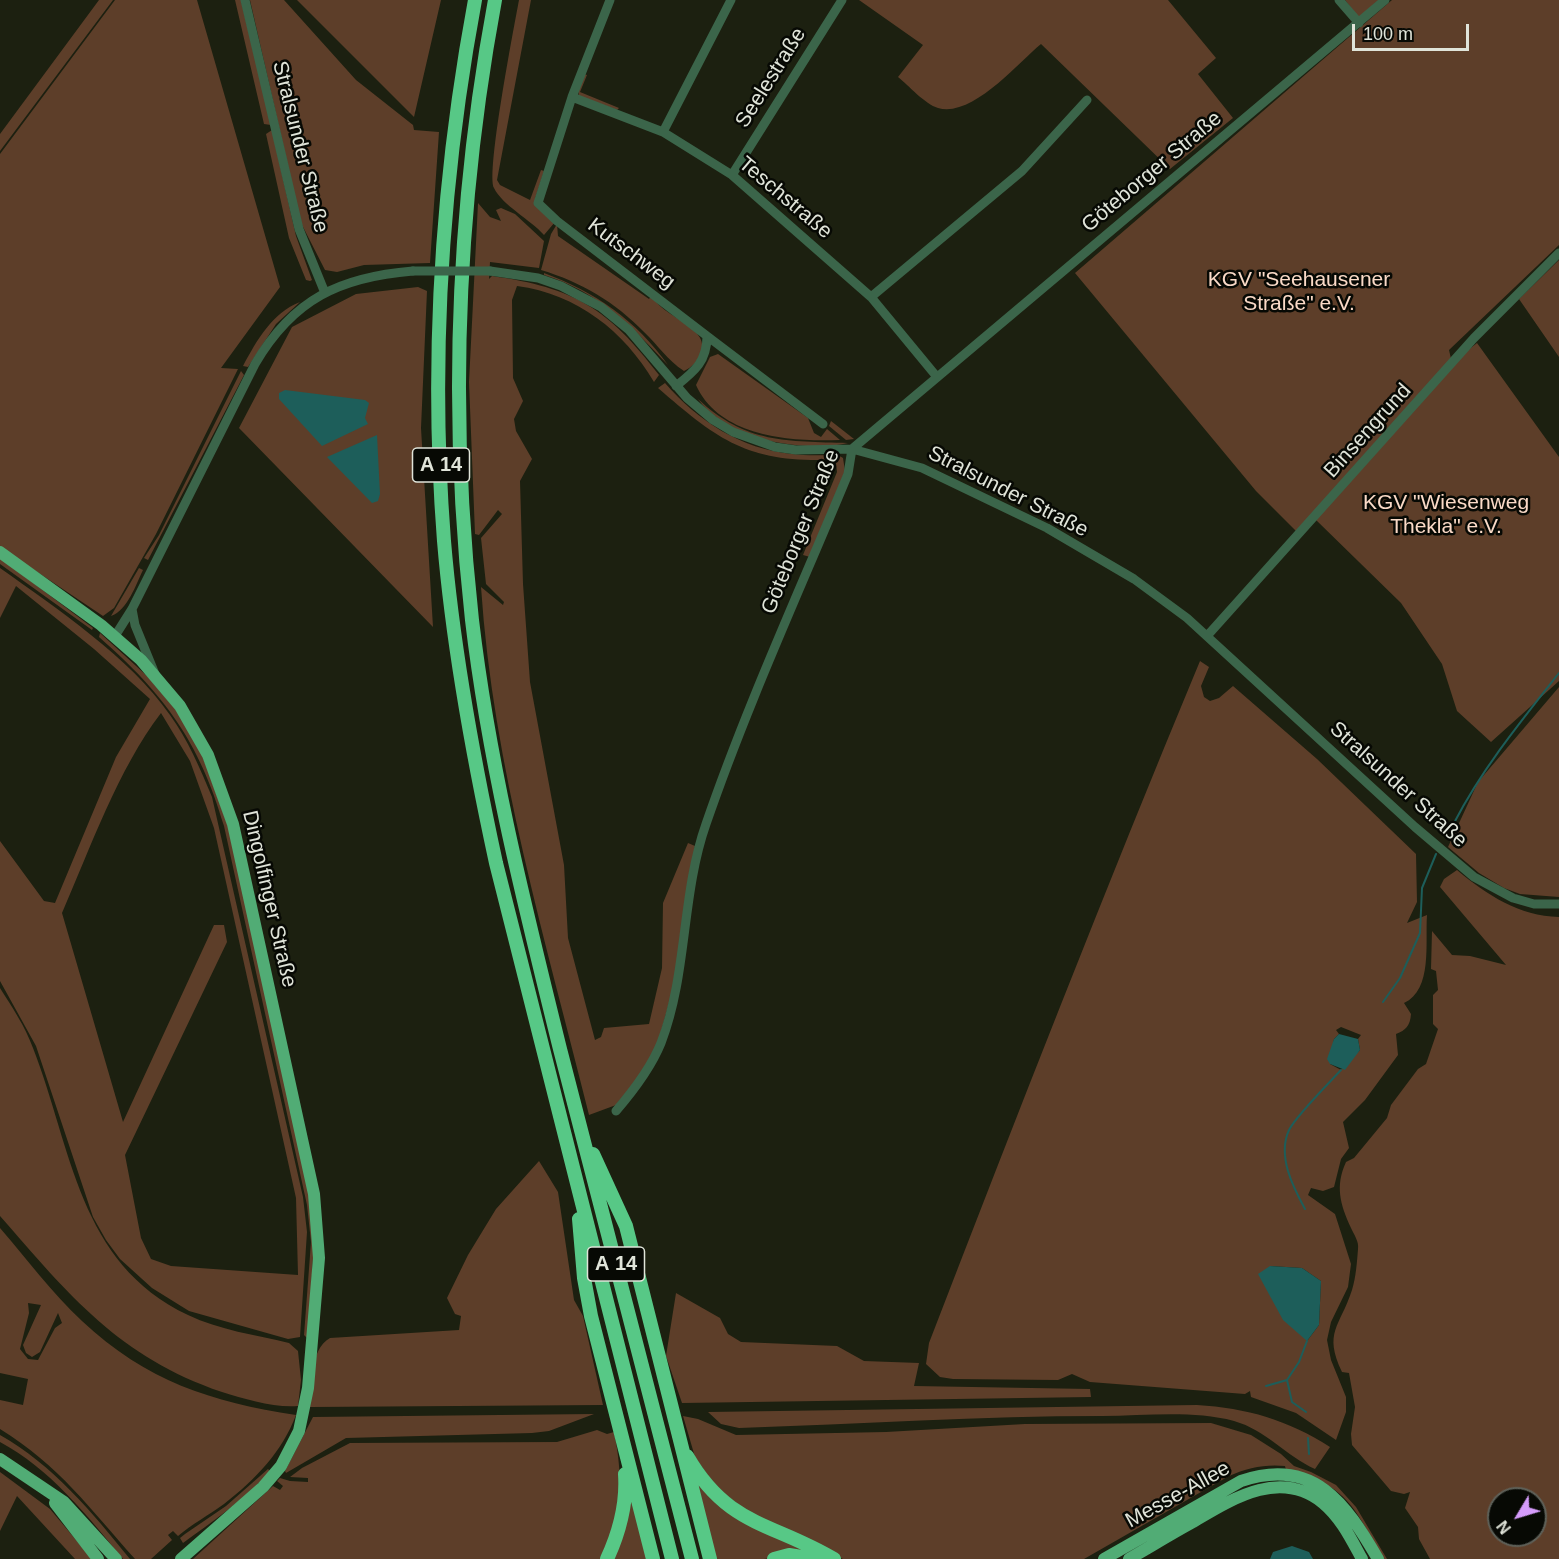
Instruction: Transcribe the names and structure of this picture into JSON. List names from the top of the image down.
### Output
{
  "streets": {
    "highway": ["A 14"],
    "main road": ["Dingolfinger Straße", "Messe-Allee"],
    "street": [
      "Seelestraße",
      "Stralsunder Straße",
      "Göteborger Straße",
      "Teschstraße",
      "Kutschweg",
      "Binsengrund"
    ]
  },
  "crossings": [
    ["Seelestraße", "Teschstraße"],
    ["Stralsunder Straße", "Göteborger Straße"],
    ["Stralsunder Straße", "Binsengrund"],
    ["Göteborger Straße", "Teschstraße"],
    ["Teschstraße", "Kutschweg"]
  ],
  "parks": ["KGV \"Seehausener Straße\" e.V.", "KGV \"Wiesenweg Thekla\" e.V."],
  "scale_bar": "100 m",
  "north": "bottom left"
}
